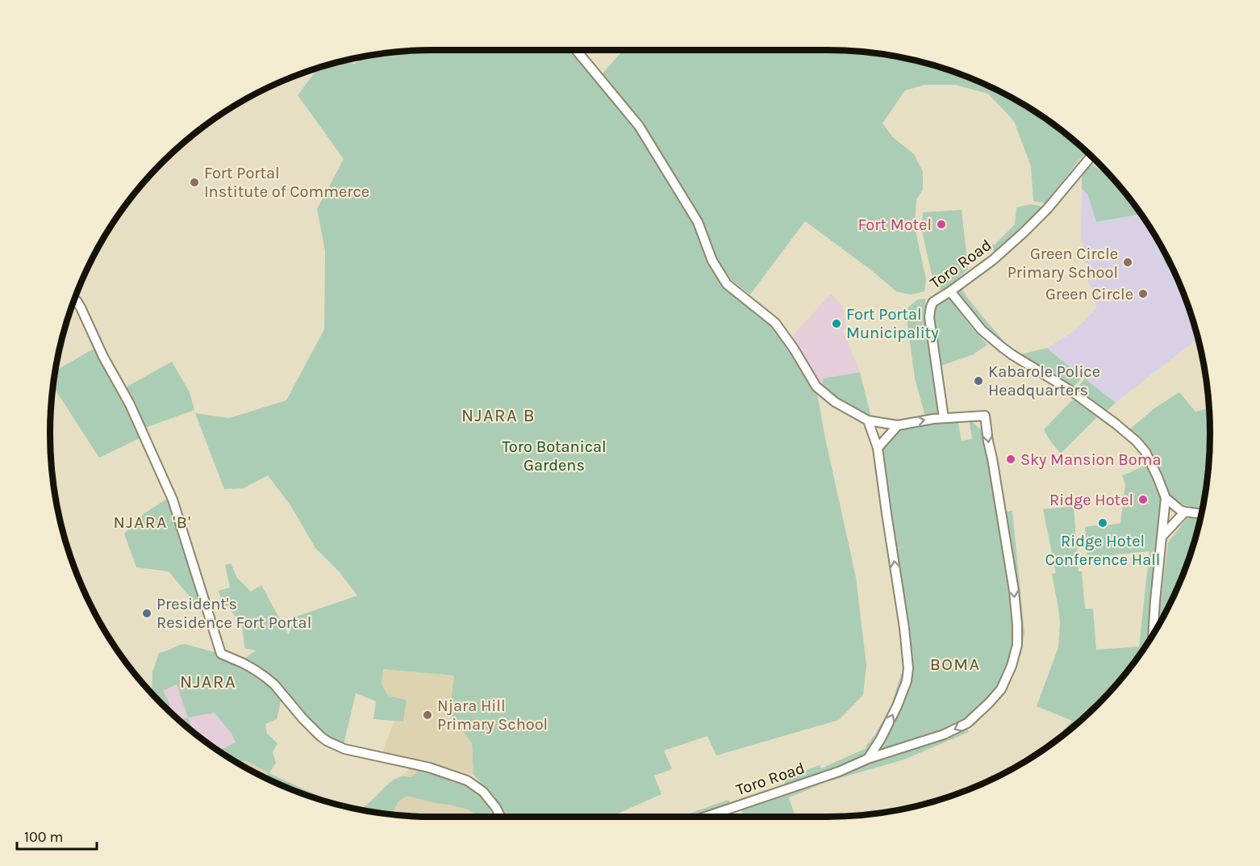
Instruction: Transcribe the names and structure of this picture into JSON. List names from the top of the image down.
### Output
{
  "streets": {
    "main road": ["Toro Road"]
  },
  "districts": [
    "NJARA B",
    "NJARA 'B'",
    "BOMA",
    "NJARA"
  ],
  "parks": ["Toro Botanical Gardens"],
  "places": [
    "Fort Portal Institute of Commerce",
    "Fort Motel",
    "Green Circle Primary School",
    "Green Circle",
    "Fort Portal Municipality",
    "Kabarole Police Headquarters",
    "Sky Mansion Boma",
    "Ridge Hotel",
    "Ridge Hotel Conference Hall",
    "President's Residence Fort Portal",
    "Njara Hill Primary School"
  ],
  "scale_bar": "100 m"
}
